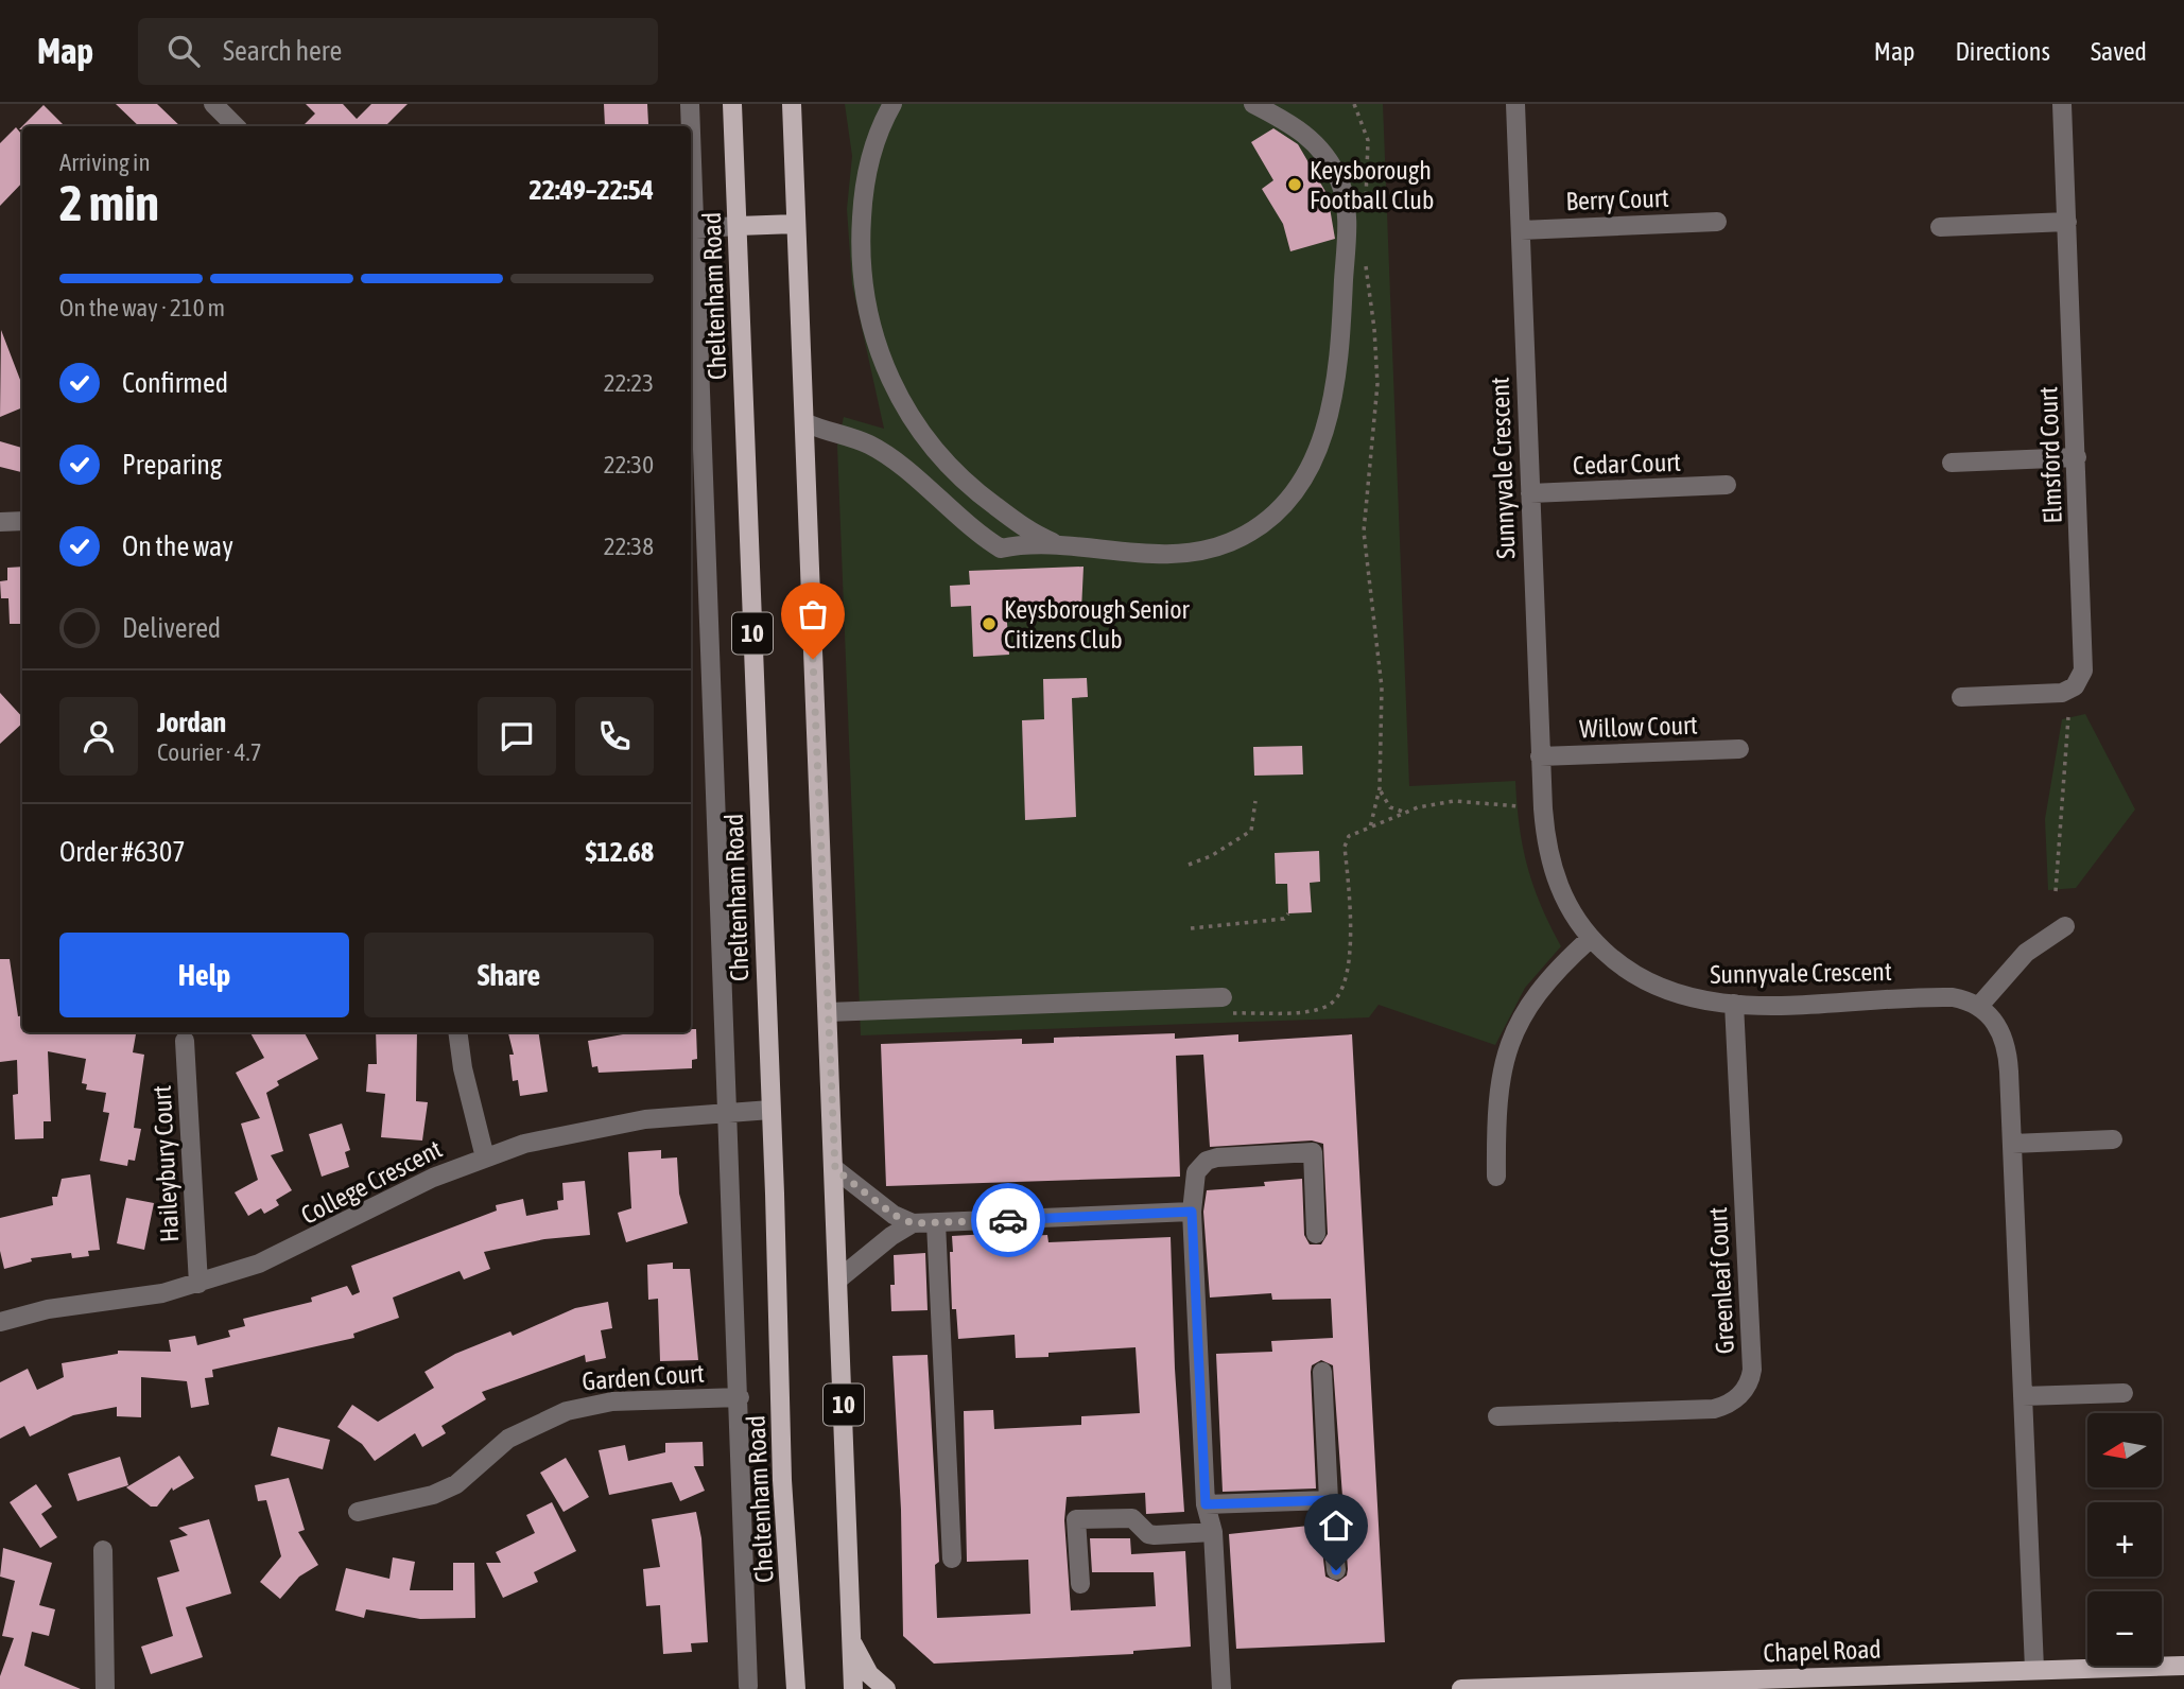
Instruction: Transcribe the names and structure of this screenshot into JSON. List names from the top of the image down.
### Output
{
  "streets": {
    "main road": ["Cheltenham Road", "10", "Chapel Road"],
    "street": [
      "Berry Court",
      "Elmsford Court",
      "Cedar Court",
      "Sunnyvale Crescent",
      "Willow Court",
      "Haileybury Court",
      "College Crescent",
      "Greenleaf Court",
      "Garden Court"
    ]
  },
  "crossings": [
    ["Berry Court", "Sunnyvale Crescent"],
    ["Cheltenham Road", "College Crescent"],
    ["Cheltenham Road", "Garden Court"],
    ["Cedar Court", "Sunnyvale Crescent"],
    ["Sunnyvale Crescent", "Willow Court"],
    ["Sunnyvale Crescent", "Greenleaf Court"],
    ["Haileybury Court", "College Crescent"]
  ],
  "places": ["Keysborough Football Club", "Keysborough Senior Citizens Club"],
  "north": "left",
  "page": {
    "header": "Map",
    "search": "Search here",
    "nav": ["Map", "Directions", "Saved"],
    "heading": ["2 min", "Arriving in", "22:49–22:54"],
    "panel": [
      "Jordan",
      "Courier · 4.7",
      "Order #6307",
      "$12.68"
    ],
    "bar": "On the way · 210 m",
    "list": [
      ["Confirmed", "22:23"],
      ["Preparing", "22:30"],
      ["On the way", "22:38"],
      "Delivered"
    ],
    "buttons": ["Help", "Share"],
    "map_buttons": ["+", "−"]
  }
}
